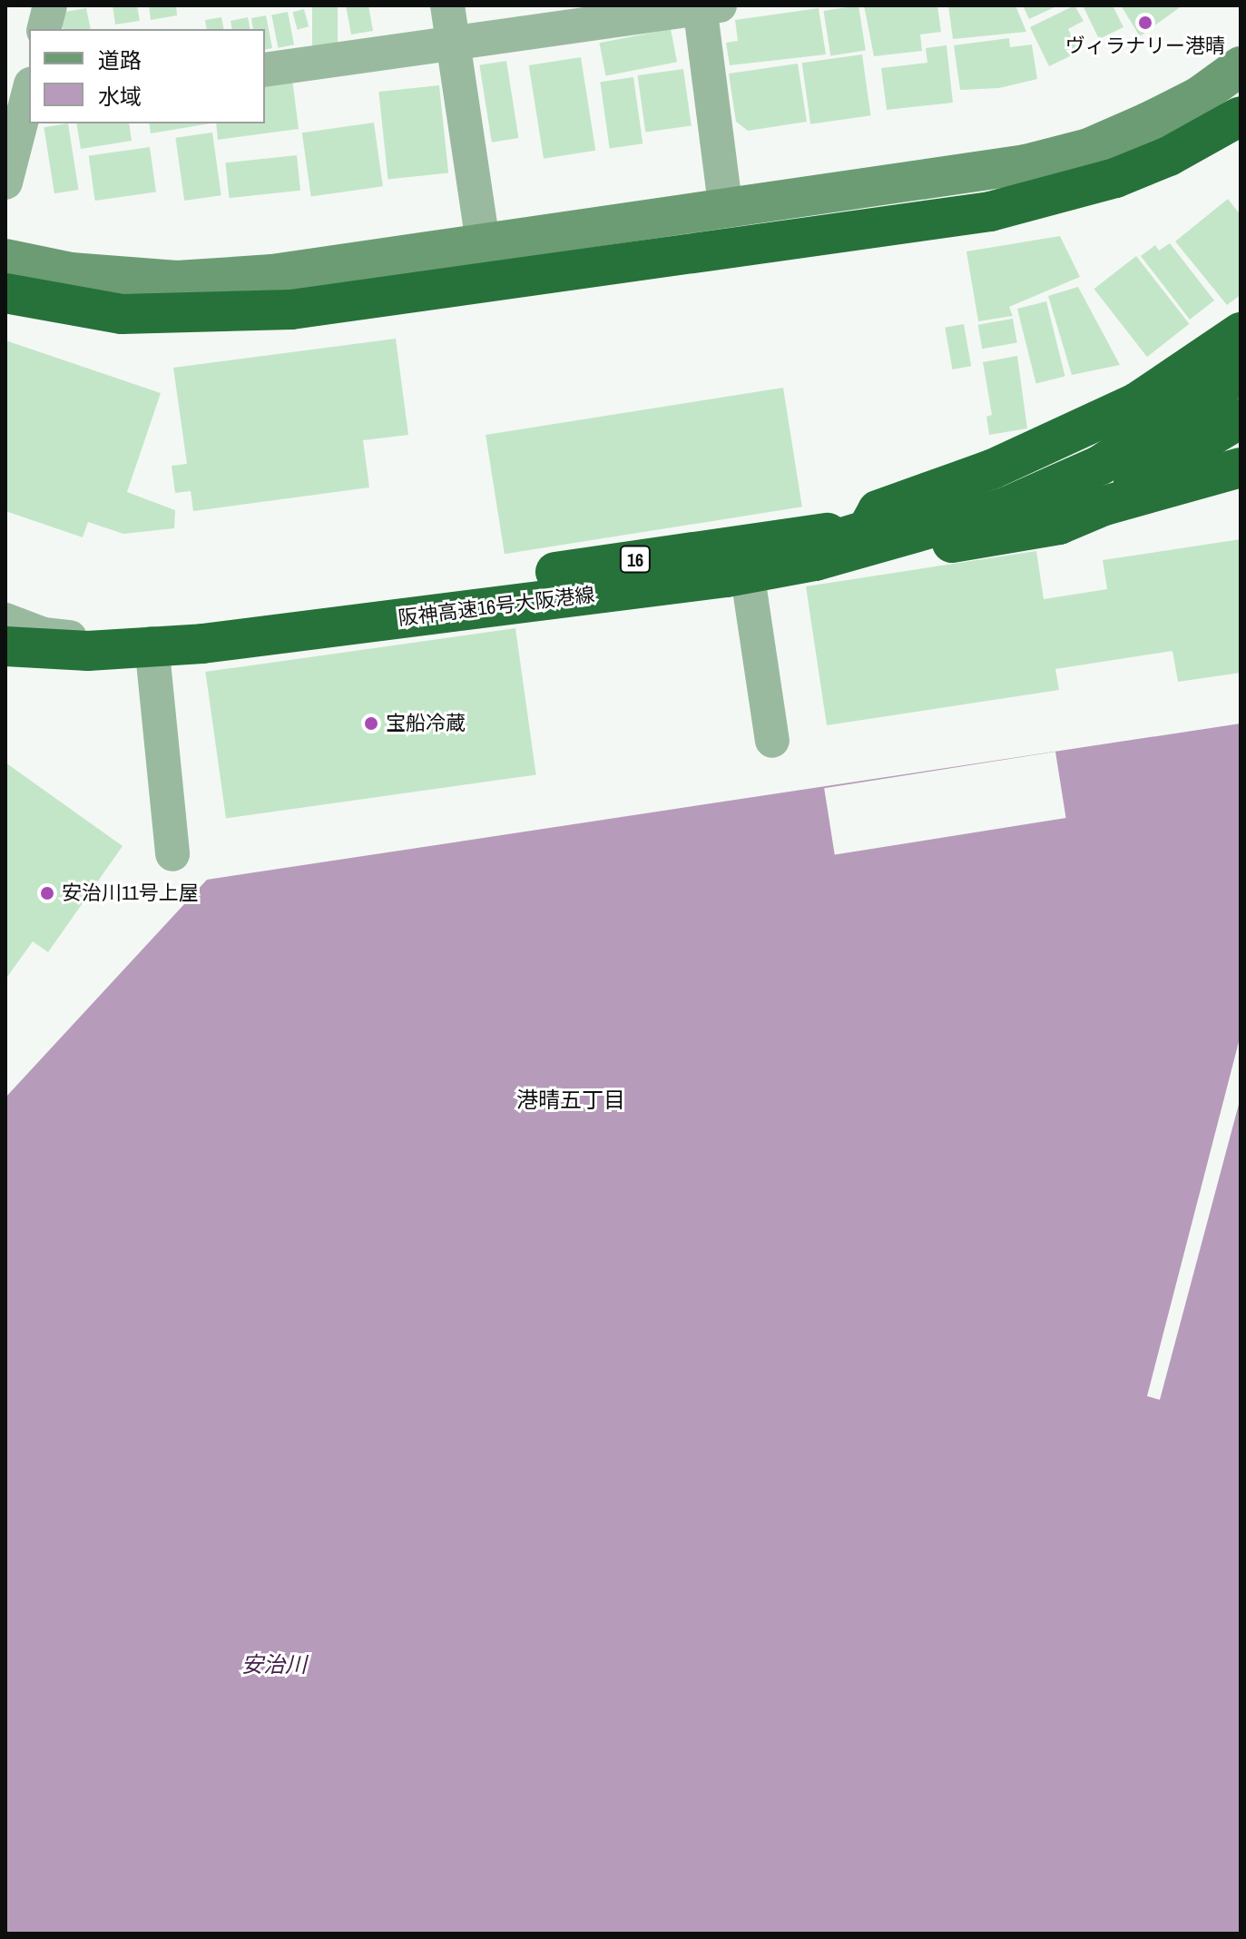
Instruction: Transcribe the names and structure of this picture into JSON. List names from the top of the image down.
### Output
{
  "streets": {
    "highway": ["16", "阪神高速16号大阪港線"]
  },
  "crossings": [
    ["16", "阪神高速16号大阪港線"]
  ],
  "districts": ["港晴五丁目"],
  "water": ["安治川"],
  "places": ["ヴィラナリー港晴", "宝船冷蔵", "安治川11号上屋"],
  "legend": ["道路", "水域"]
}
